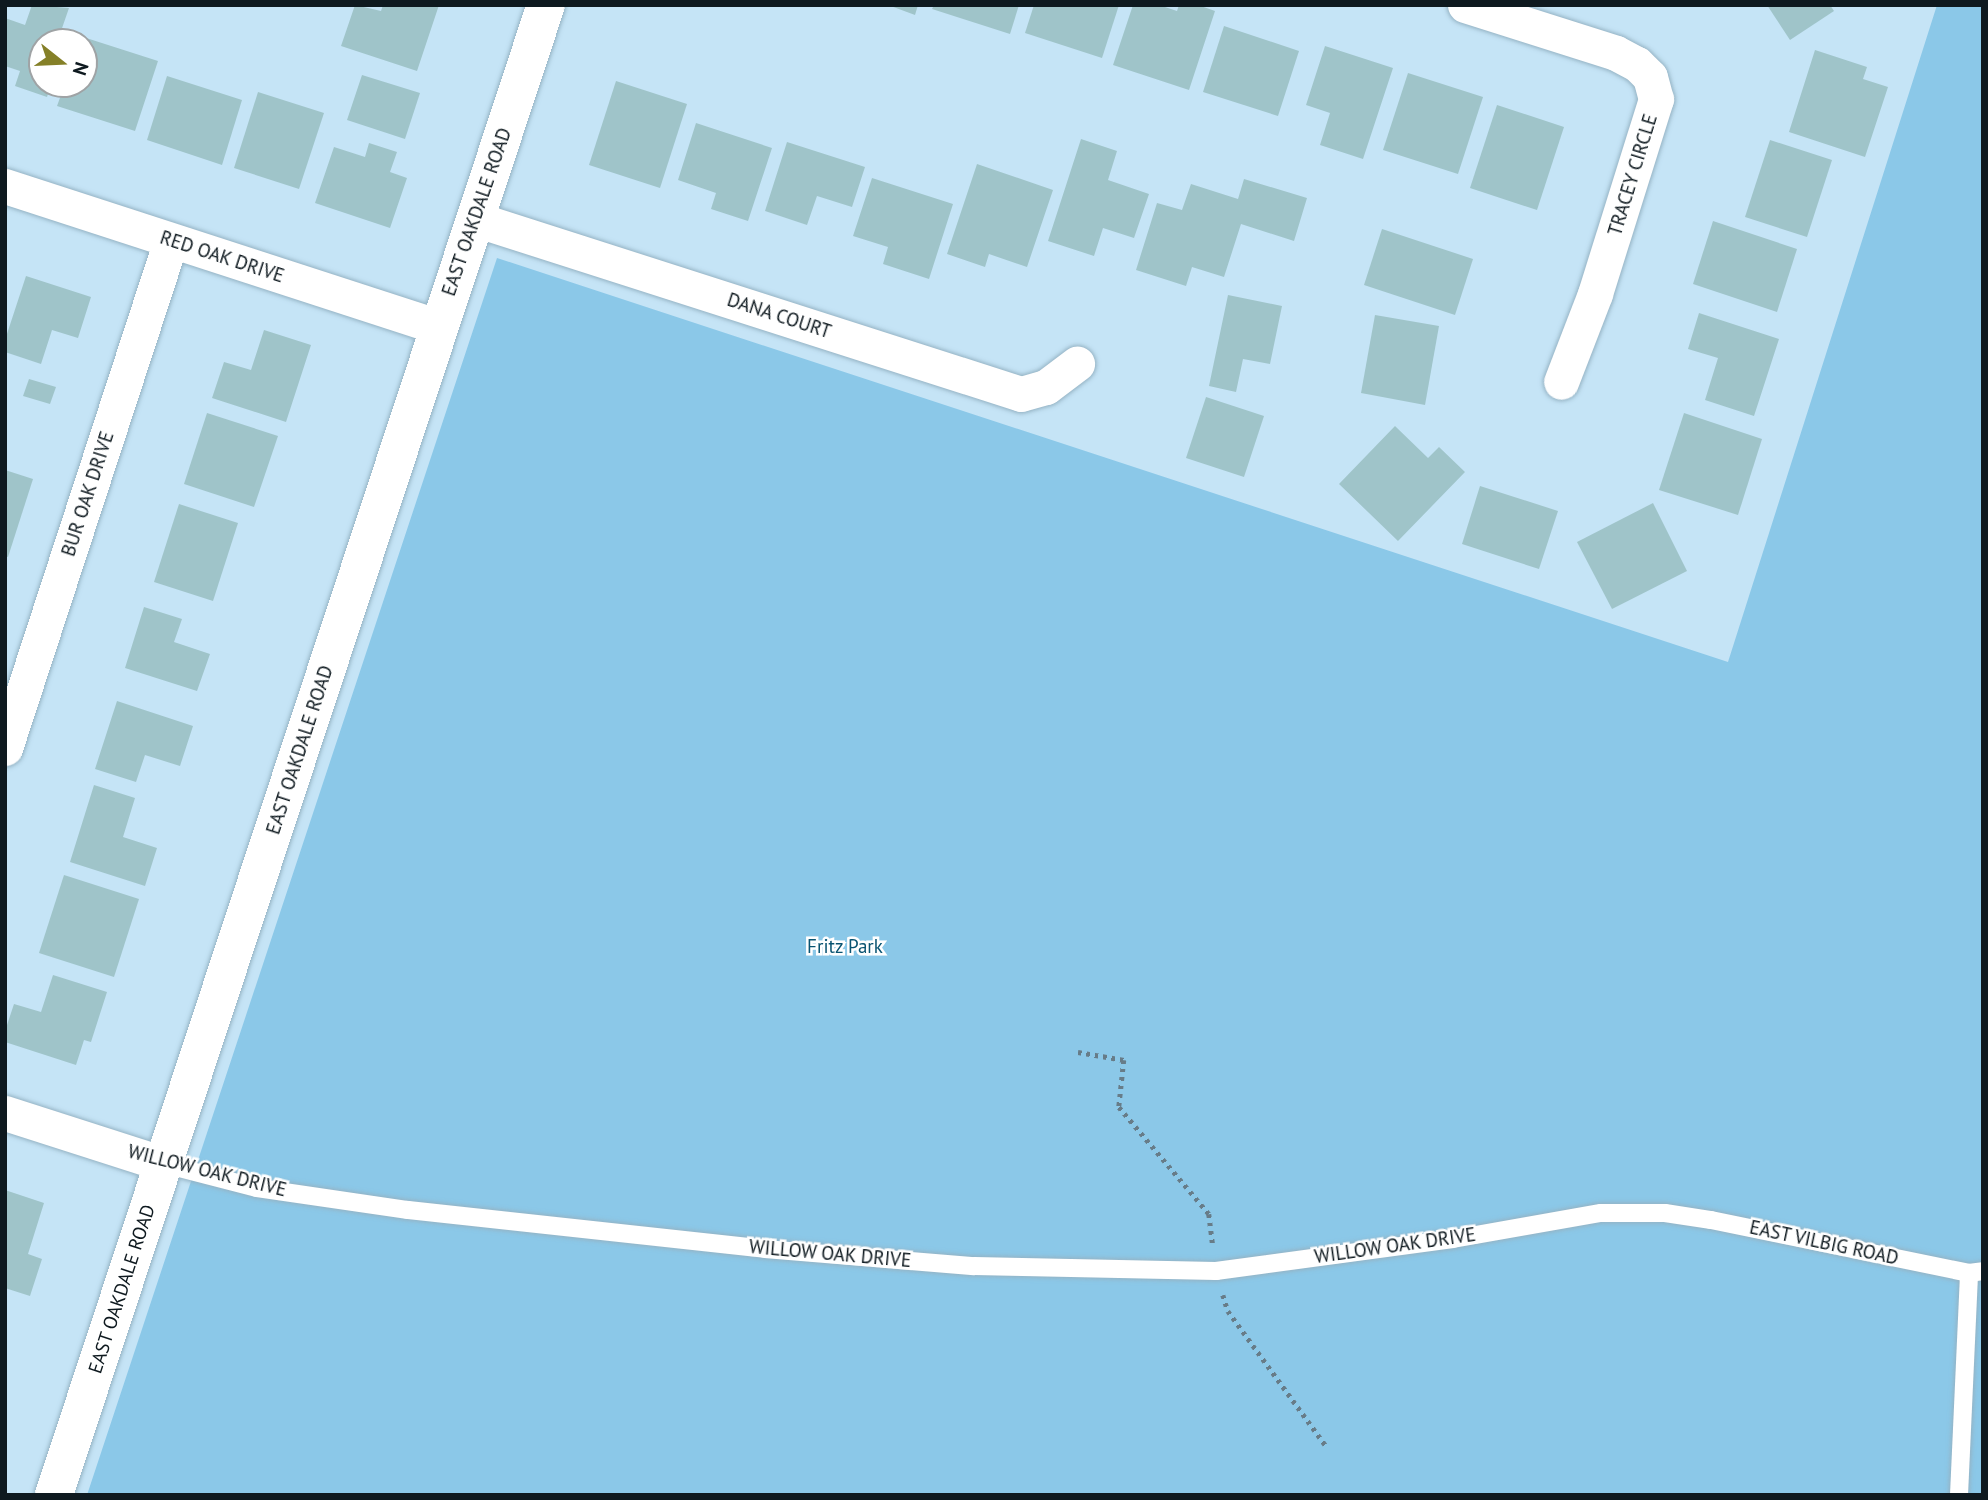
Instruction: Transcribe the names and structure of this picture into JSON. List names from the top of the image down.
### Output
{
  "streets": {
    "street": [
      "TRACEY CIRCLE",
      "EAST OAKDALE ROAD",
      "RED OAK DRIVE",
      "DANA COURT",
      "BUR OAK DRIVE",
      "WILLOW OAK DRIVE"
    ],
    "lane": ["EAST VILBIG ROAD"]
  },
  "crossings": [
    ["EAST OAKDALE ROAD", "RED OAK DRIVE"],
    ["EAST OAKDALE ROAD", "DANA COURT"],
    ["EAST OAKDALE ROAD", "WILLOW OAK DRIVE"],
    ["RED OAK DRIVE", "BUR OAK DRIVE"],
    ["WILLOW OAK DRIVE", "EAST VILBIG ROAD"]
  ],
  "parks": ["Fritz Park"],
  "north": "right"
}
